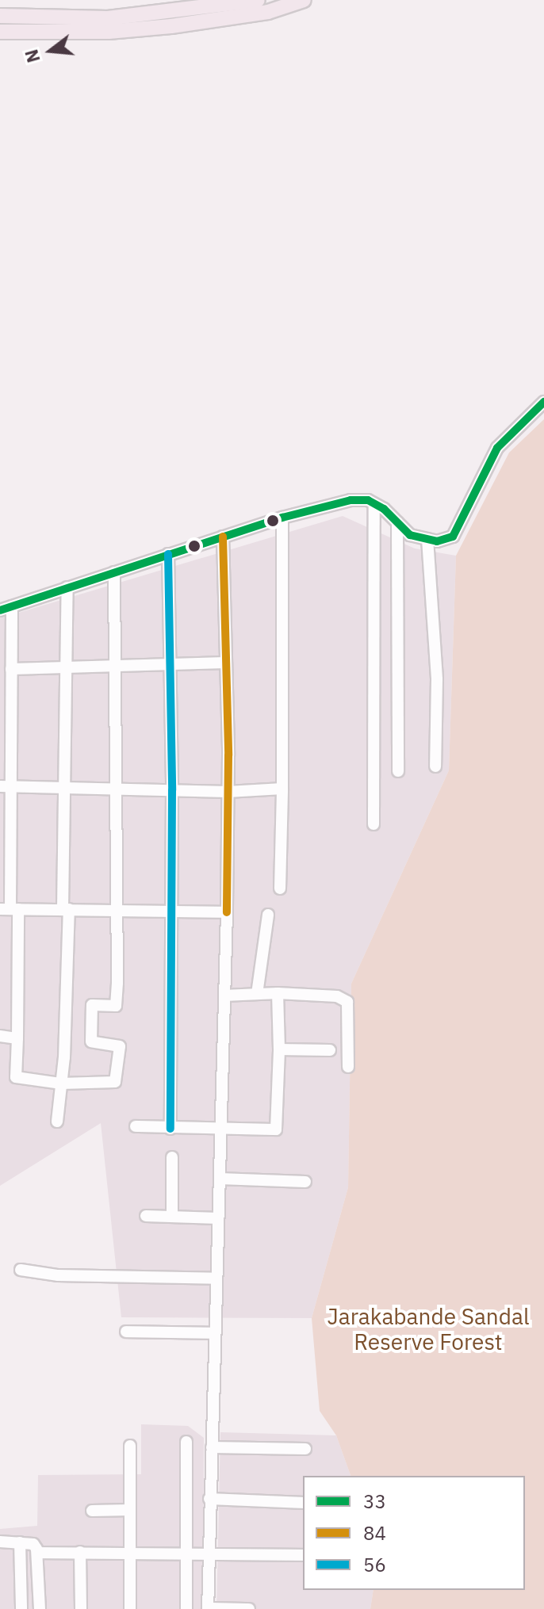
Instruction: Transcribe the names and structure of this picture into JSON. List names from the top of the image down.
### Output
{
  "parks": ["Jarakabande Sandal Reserve Forest"],
  "lines": ["transit line 33", "transit line 84", "transit line 56"],
  "legend": ["33", "84", "56"],
  "north": "left"
}
